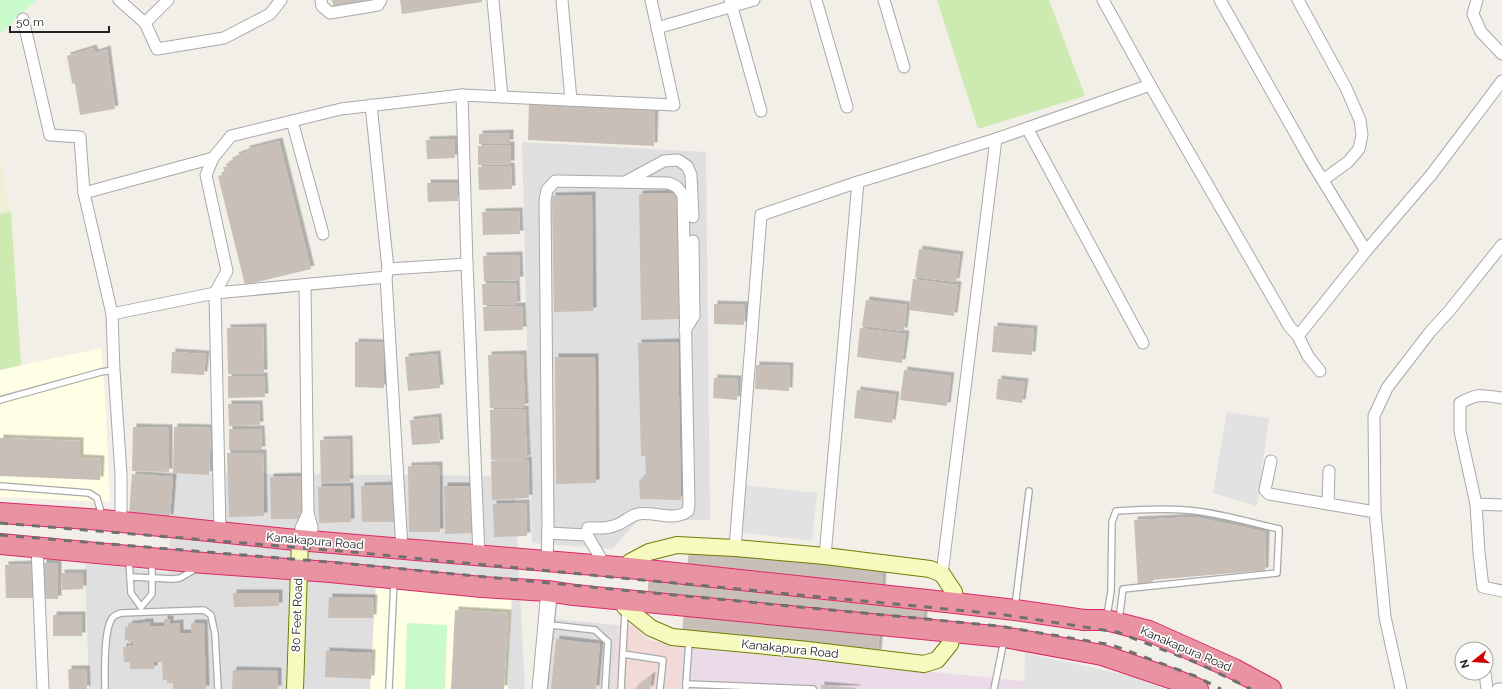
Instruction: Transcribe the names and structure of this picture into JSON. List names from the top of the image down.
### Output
{
  "streets": {
    "highway": ["Kanakapura Road"],
    "street": ["80 Feet Road"]
  },
  "crossings": [
    ["Kanakapura Road", "80 Feet Road"]
  ],
  "scale_bar": "50 m",
  "north": "left"
}
